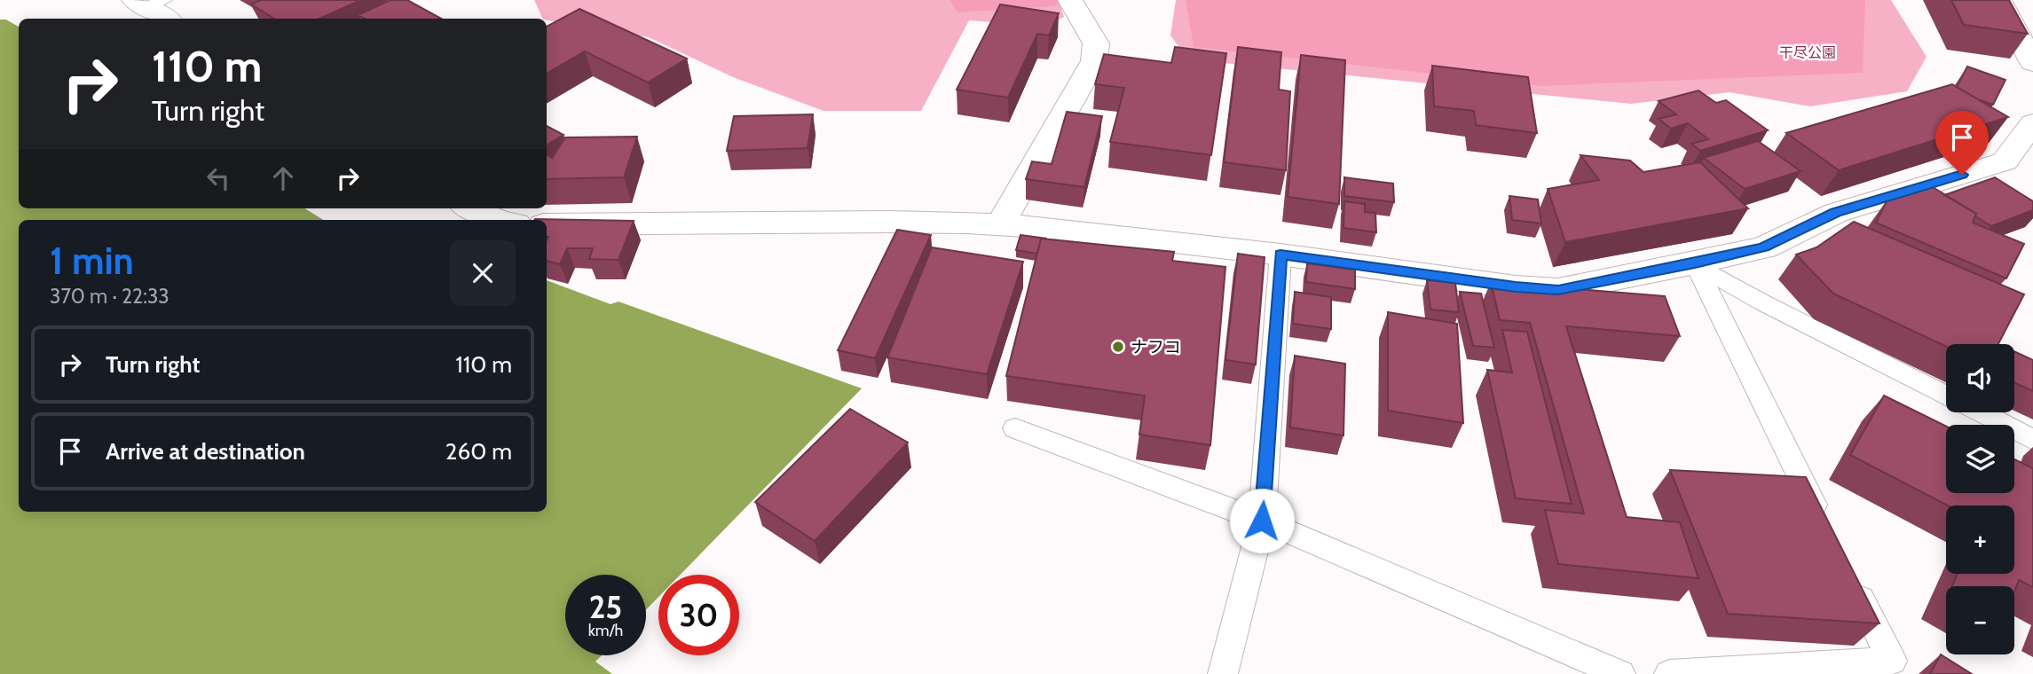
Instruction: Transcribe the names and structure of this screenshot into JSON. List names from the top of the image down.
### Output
{
  "parks": ["干尽公園"],
  "places": ["ナフコ"],
  "page": {
    "turn": ["110 m", "Turn right"],
    "heading": ["1 min", "370 m · 22:33"],
    "list": [
      {
        "name": "Turn right",
        "value": "110 m"
      },
      {
        "name": "Arrive at destination",
        "value": "260 m"
      }
    ],
    "map_buttons": ["+", "−"],
    "speed": "25 km/h",
    "limit": "30"
  }
}
